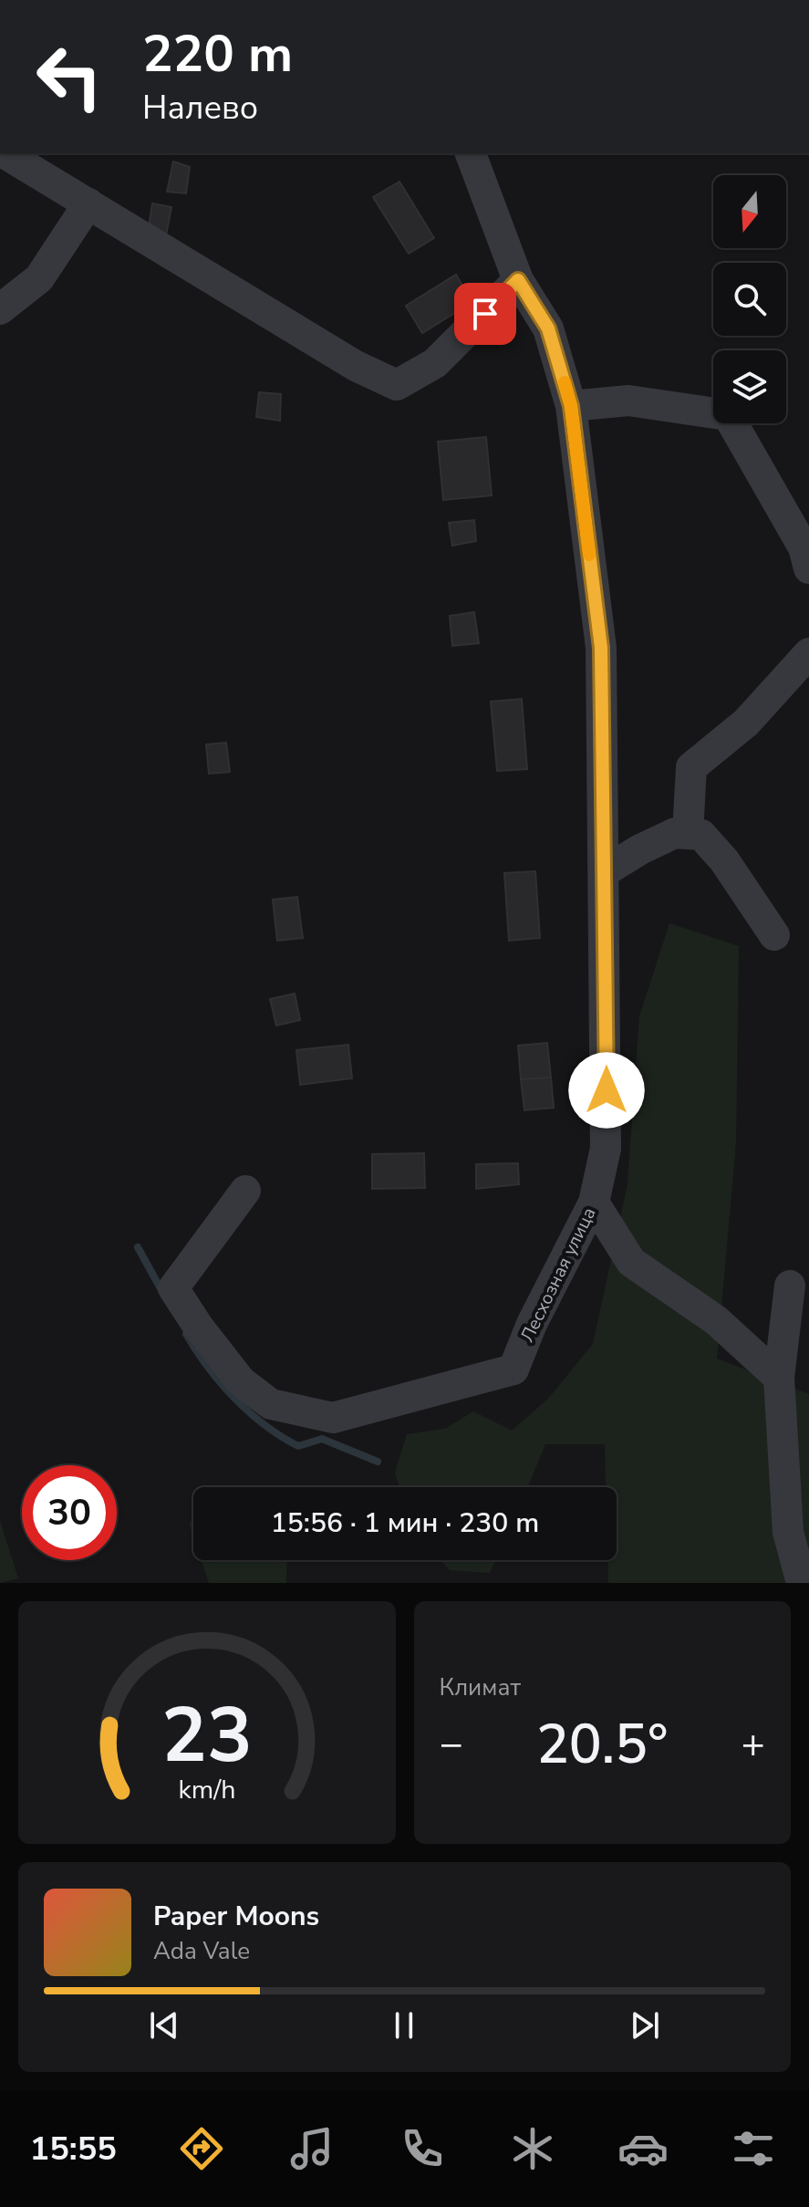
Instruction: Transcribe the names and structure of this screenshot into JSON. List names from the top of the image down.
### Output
{
  "streets": {
    "street": ["Лесхозная улица"]
  },
  "north": "bottom",
  "page": {
    "turn": ["220 m", "Налево"],
    "limit": "30",
    "trip": "15:56 · 1 мин · 230 m",
    "tile": "Климат",
    "heat": ["−", "20.5°", "+"],
    "song": ["Paper Moons", "Ada Vale"],
    "tabs": "15:55",
    "gauge": ["23", "km/h"]
  }
}
